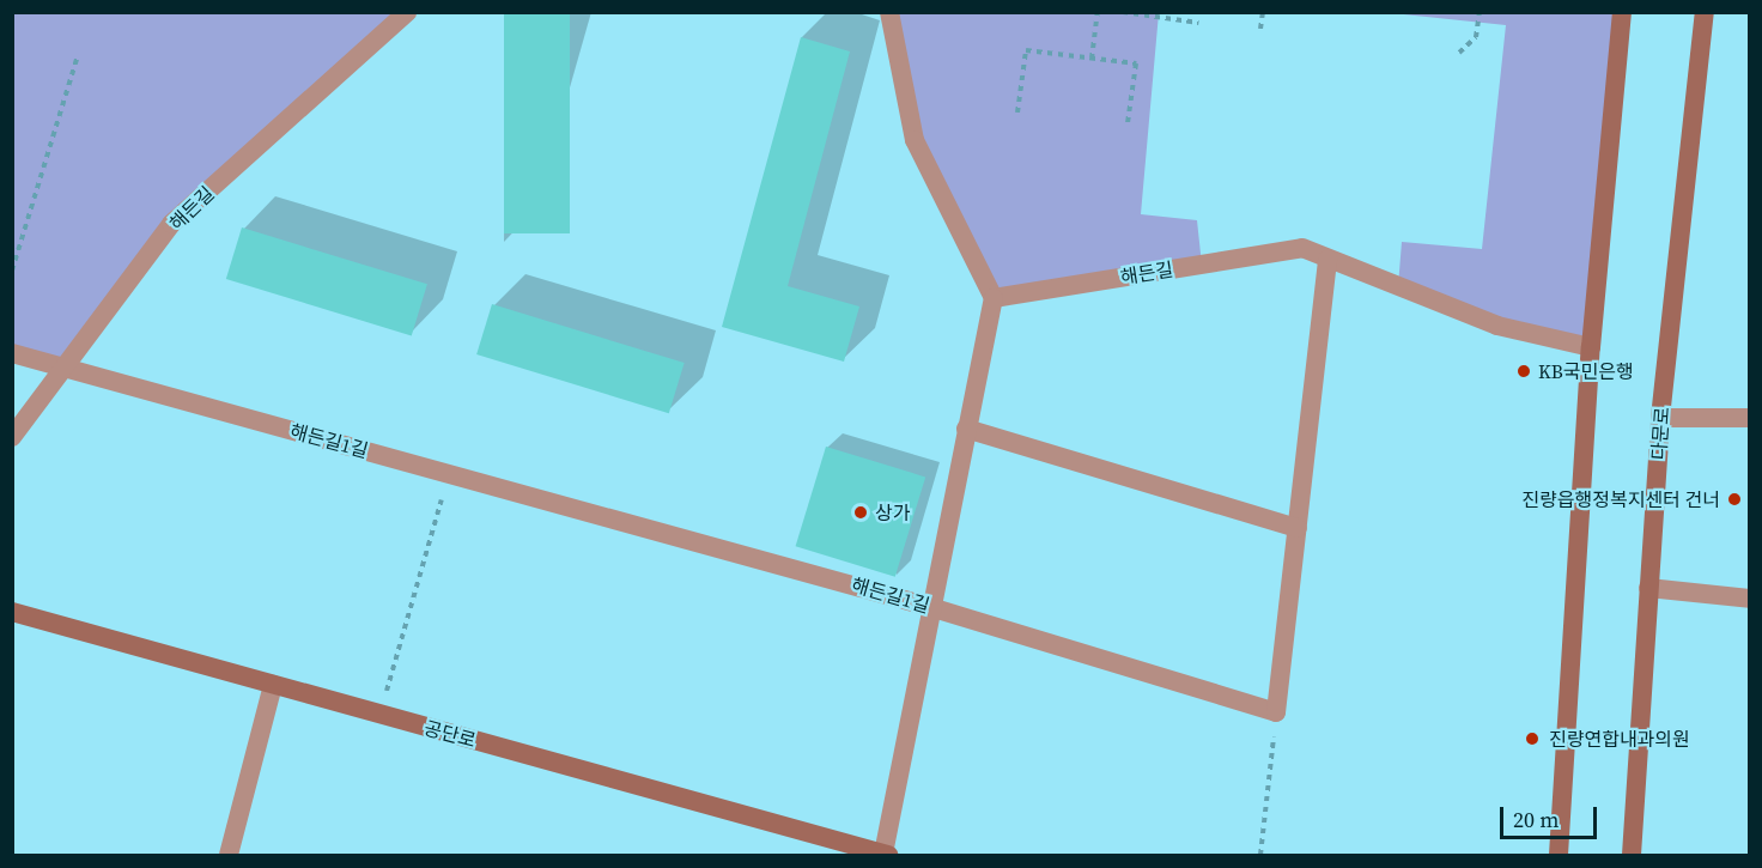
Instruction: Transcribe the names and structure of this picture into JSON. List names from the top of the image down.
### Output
{
  "streets": {
    "main road": ["다문로", "공단로"],
    "street": ["해든길", "해든길1길"]
  },
  "crossings": [
    ["해든길", "해든길1길"]
  ],
  "places": [
    "KB국민은행",
    "진량읍행정복지센터 건너",
    "상가",
    "진량연합내과의원"
  ],
  "scale_bar": "20 m"
}
